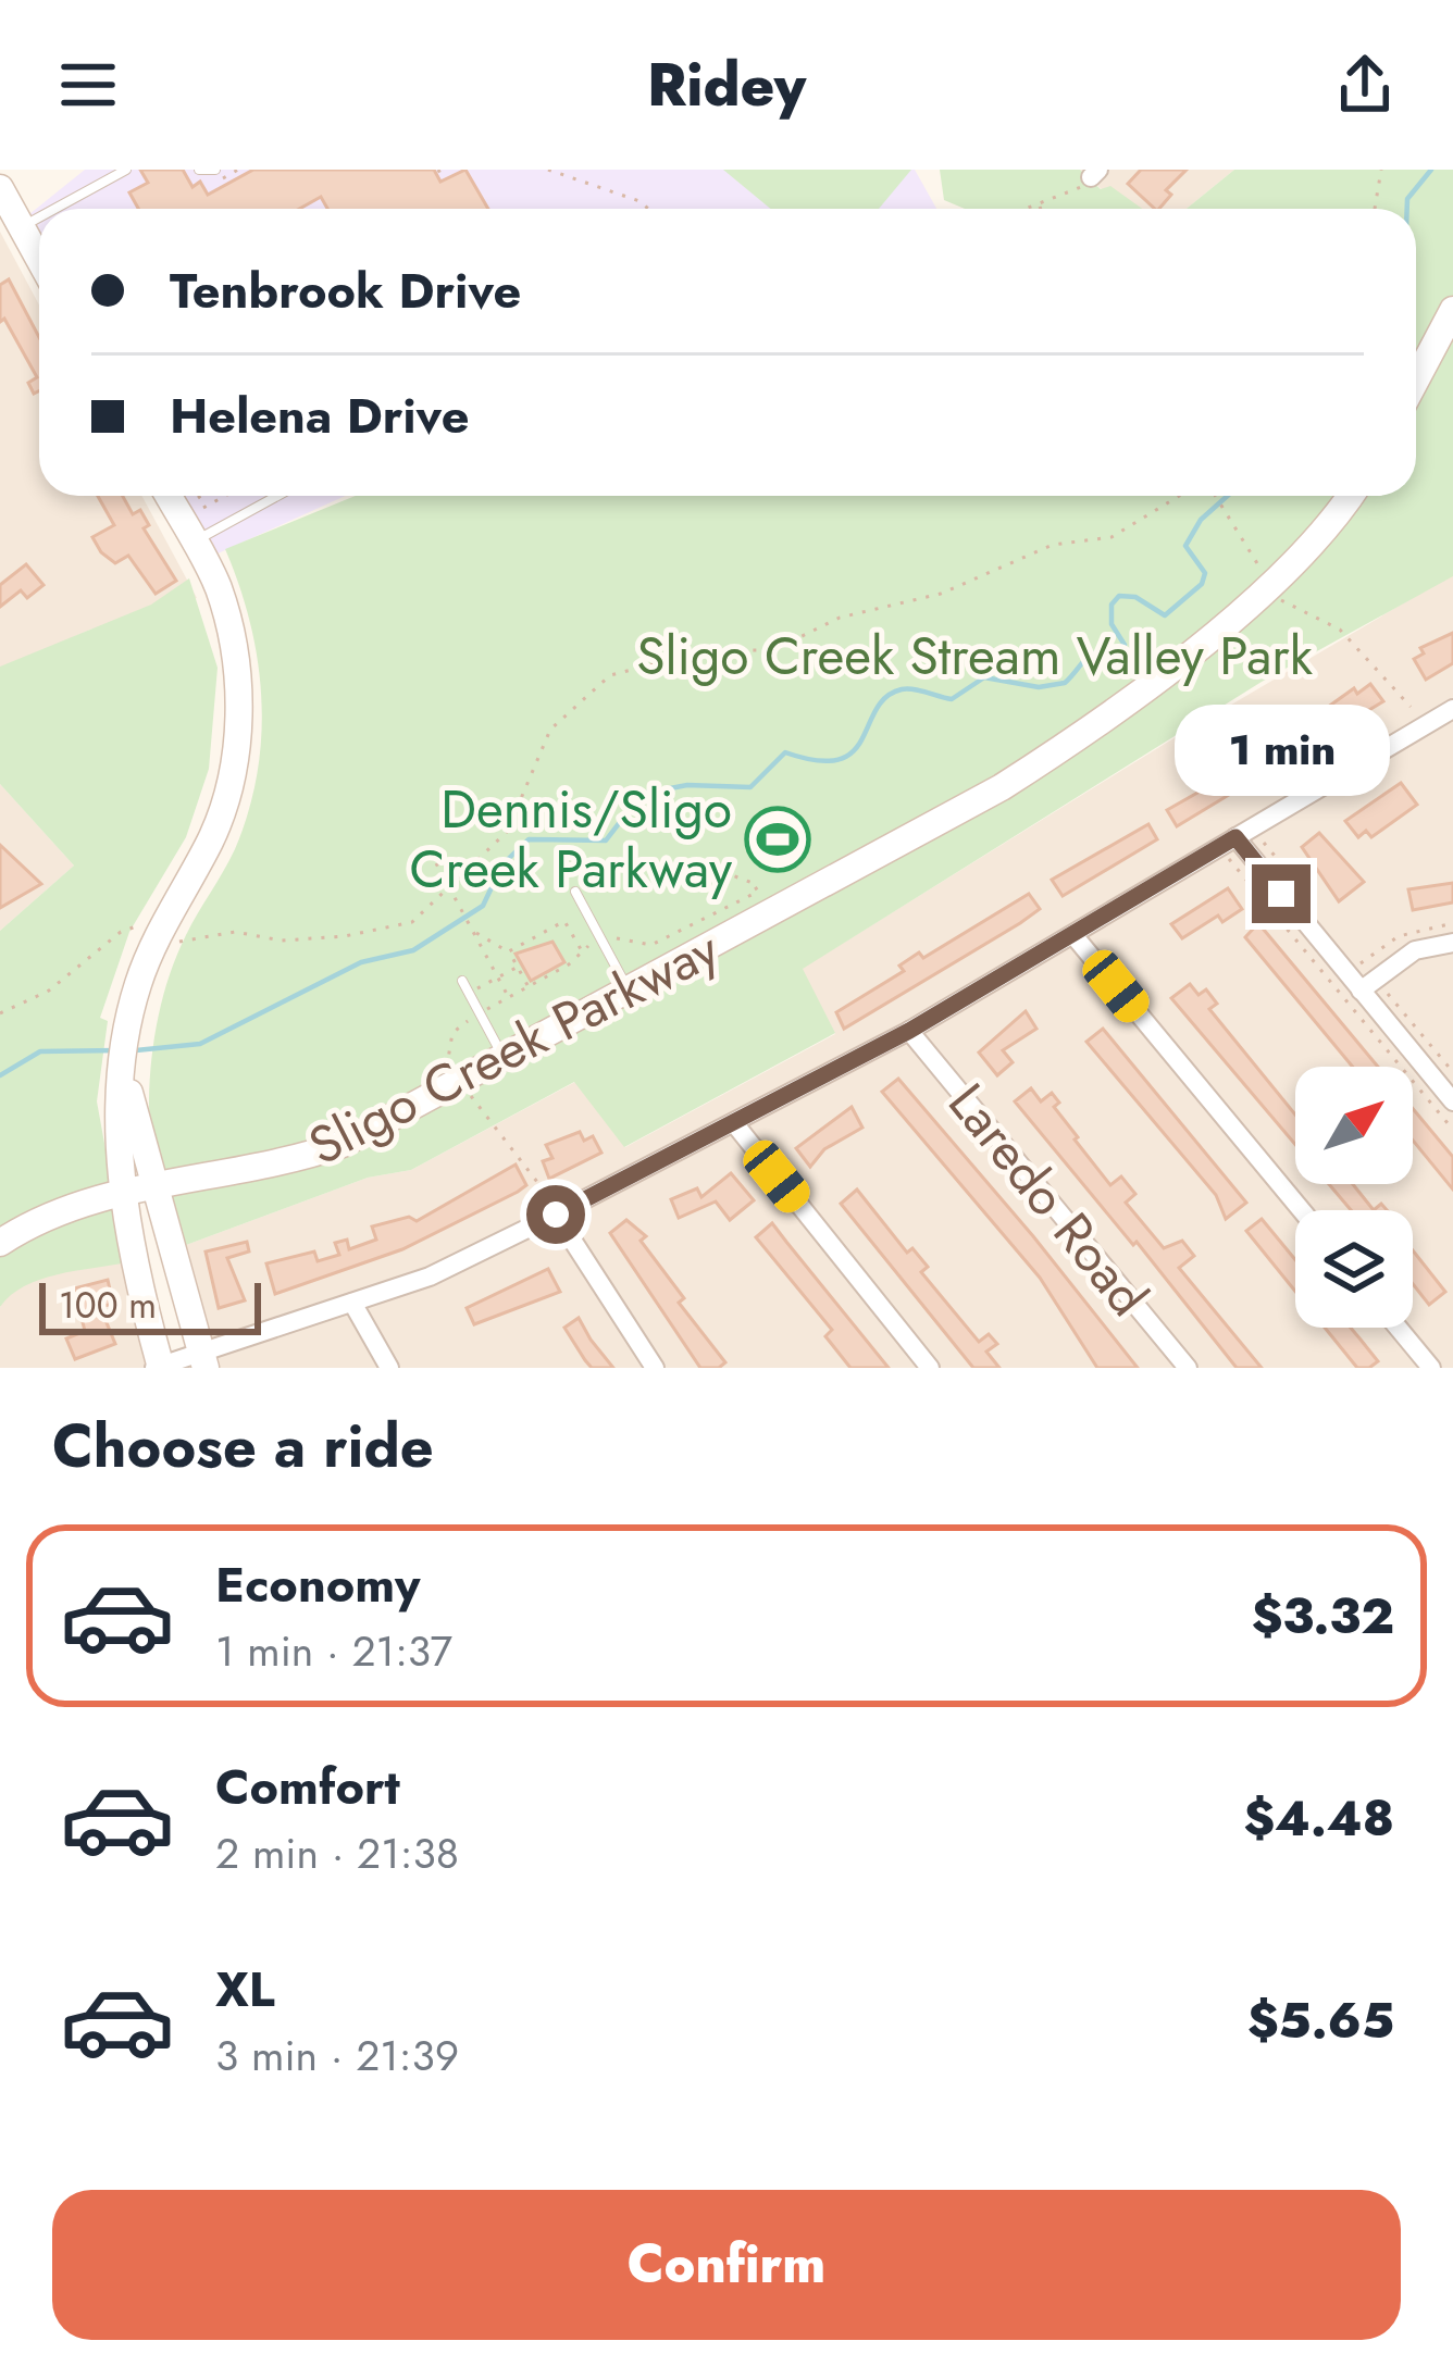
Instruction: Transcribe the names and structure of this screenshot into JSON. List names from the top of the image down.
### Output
{
  "streets": {
    "street": ["Sligo Creek Parkway", "Laredo Road"]
  },
  "parks": ["Sligo Creek Stream Valley Park"],
  "places": {
    "sports": ["Dennis/Sligo Creek Parkway"]
  },
  "scale_bar": "100 m",
  "north": "top right",
  "page": {
    "header": "Ridey",
    "banner": ["Tenbrook Drive", "Helena Drive"],
    "bubble": "1 min",
    "scale": "100 m",
    "heading": "Choose a ride",
    "list": [
      {
        "name": "Economy",
        "note": "1 min · 21:37",
        "value": "$3.32"
      },
      {
        "name": "Comfort",
        "note": "2 min · 21:38",
        "value": "$4.48"
      },
      {
        "name": "XL",
        "note": "3 min · 21:39",
        "value": "$5.65"
      }
    ],
    "buttons": "Confirm"
  }
}
